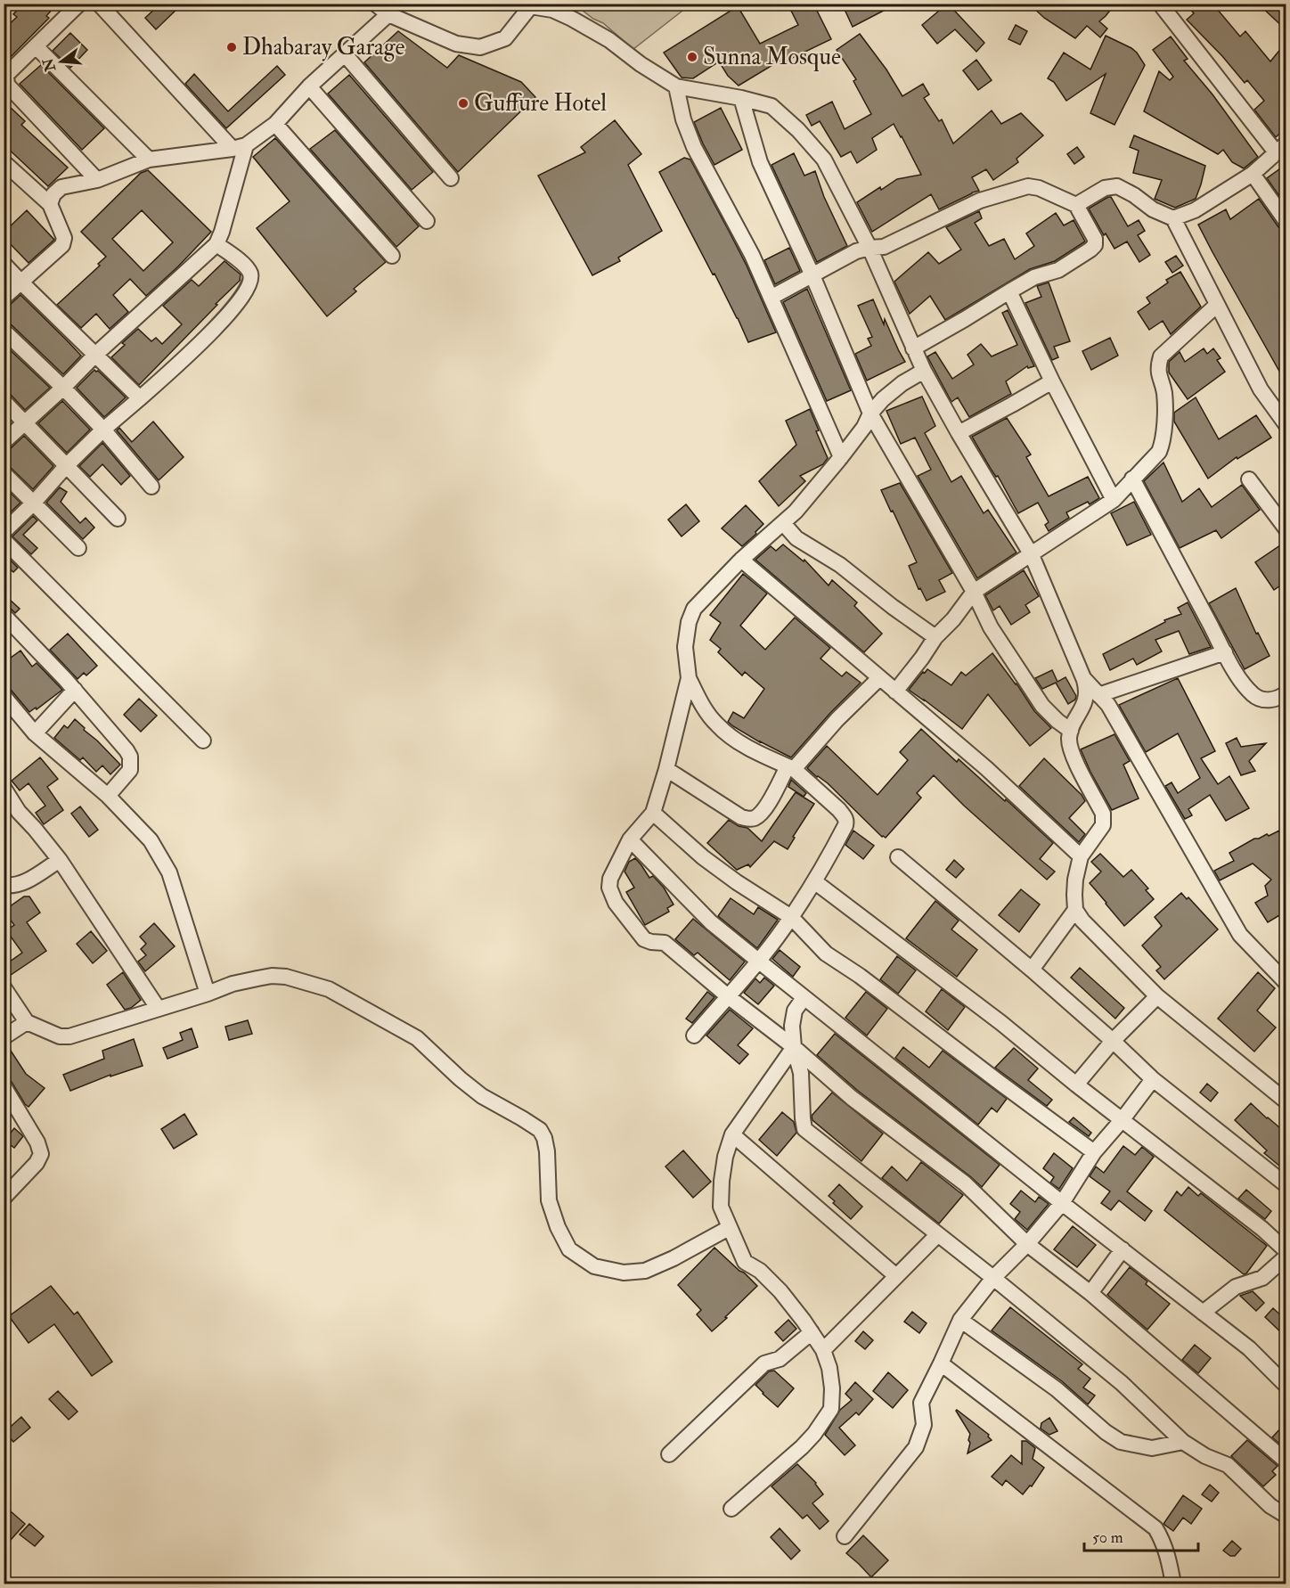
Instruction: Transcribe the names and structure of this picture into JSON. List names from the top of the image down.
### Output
{
  "places": ["Dhabaray Garage", "Sunna Mosque", "Guffure Hotel"],
  "scale_bar": "50 m",
  "north": "left"
}
